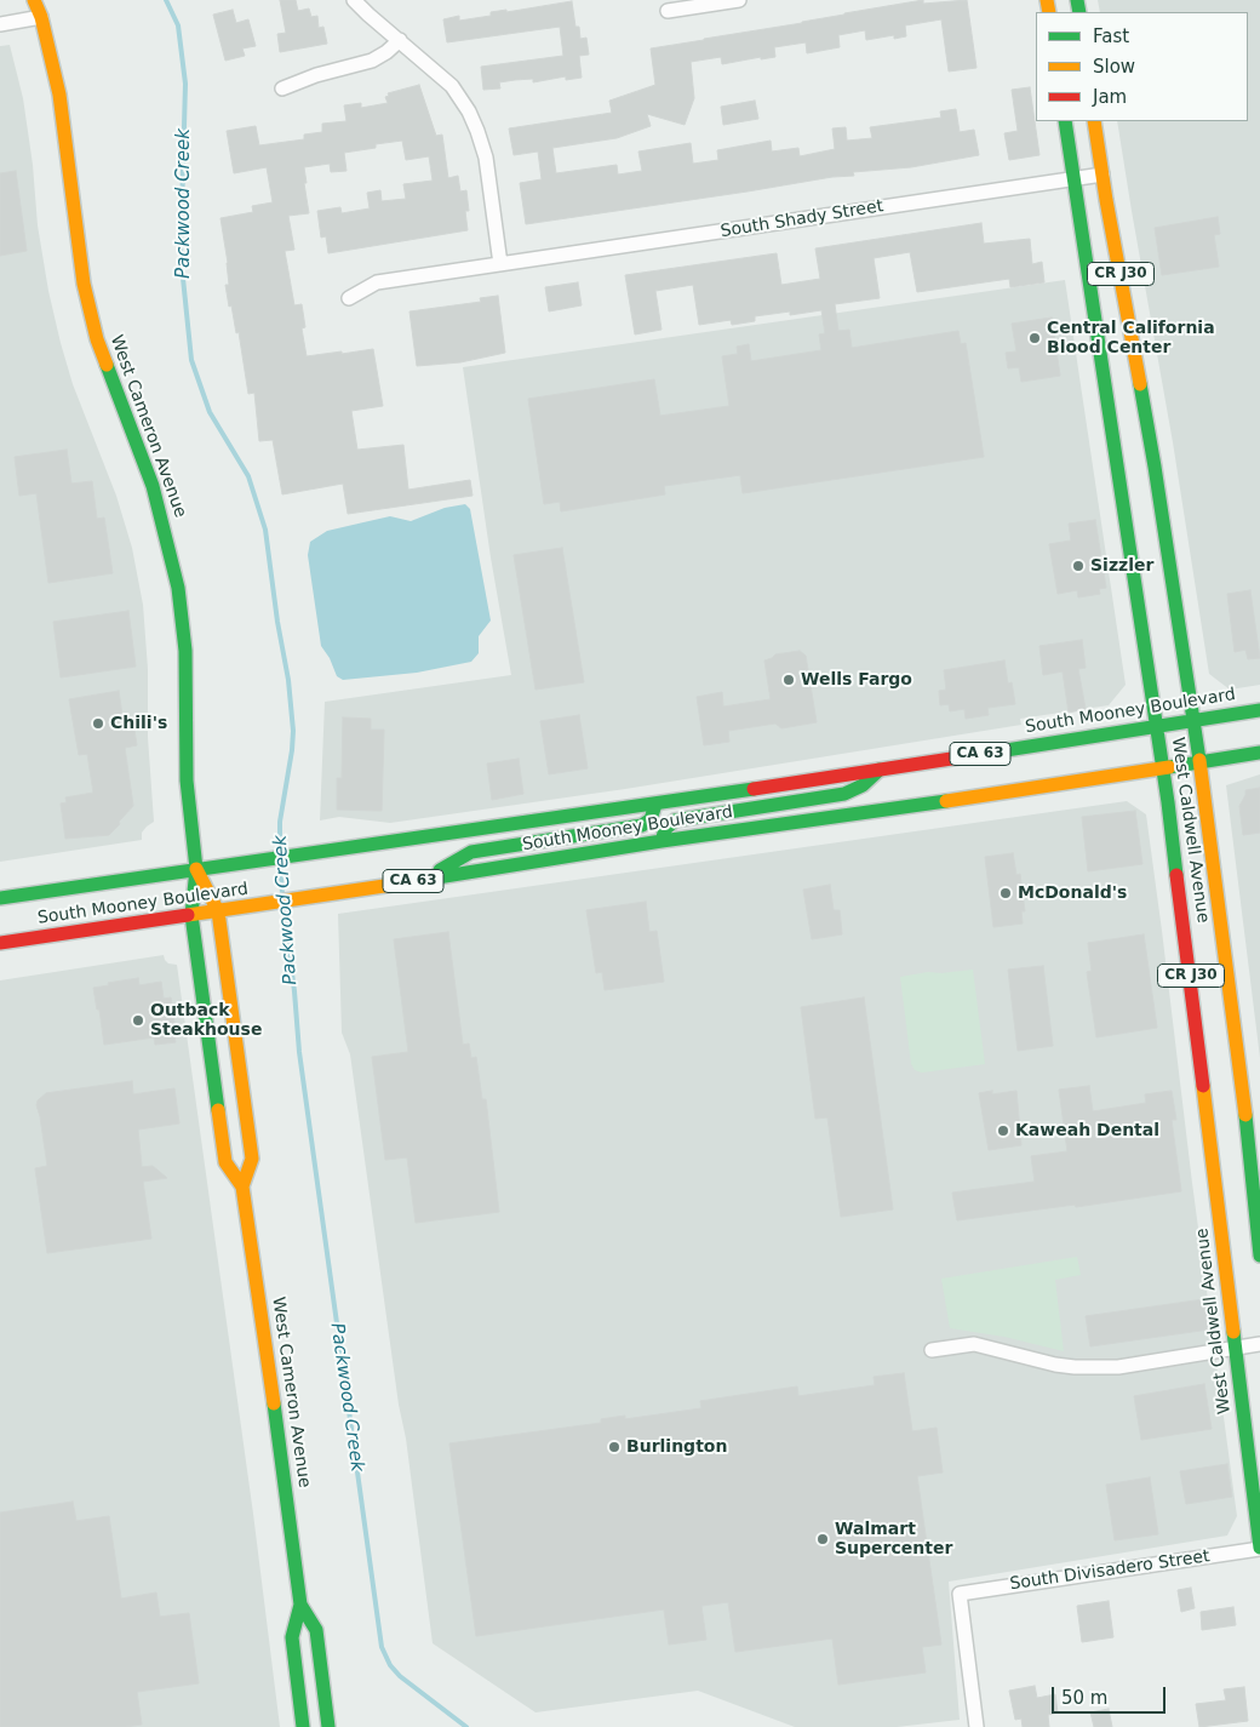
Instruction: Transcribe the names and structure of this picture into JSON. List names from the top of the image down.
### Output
{
  "streets": {
    "main road": [
      "CR J30",
      "West Cameron Avenue",
      "South Mooney Boulevard",
      "CA 63",
      "West Caldwell Avenue"
    ],
    "street": ["South Shady Street", "South Divisadero Street"]
  },
  "crossings": [
    ["South Shady Street", "West Caldwell Avenue"],
    ["West Cameron Avenue", "South Mooney Boulevard"],
    ["South Mooney Boulevard", "West Caldwell Avenue"],
    ["West Caldwell Avenue", "South Divisadero Street"]
  ],
  "water": ["Packwood Creek"],
  "places": [
    "Central California Blood Center",
    "Sizzler",
    "Wells Fargo",
    "Chili's",
    "McDonald's",
    "Outback Steakhouse",
    "Kaweah Dental",
    "Burlington",
    "Walmart Supercenter"
  ],
  "legend": ["Fast", "Slow", "Jam"],
  "scale_bar": "50 m"
}
